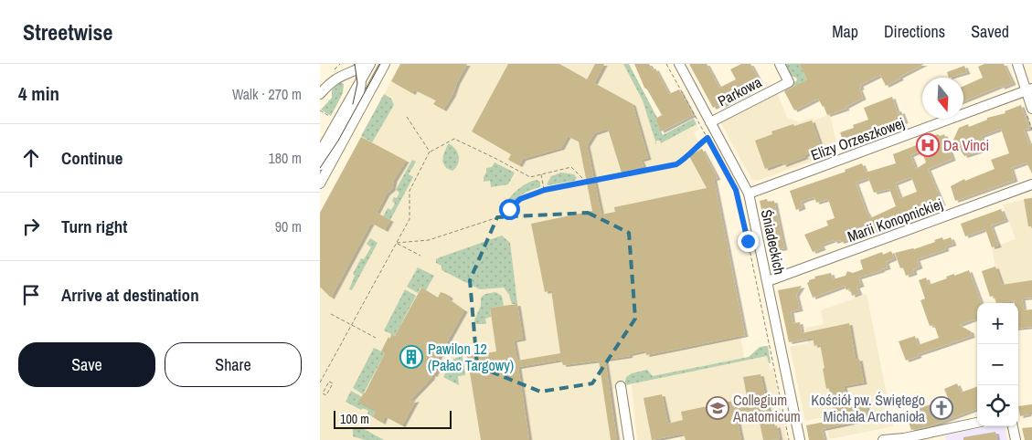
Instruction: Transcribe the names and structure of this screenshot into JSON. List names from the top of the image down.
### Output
{
  "streets": {
    "street": [
      "Parkowa",
      "Elizy Orzeszkowej",
      "Marii Konopnickiej",
      "Śniadeckich"
    ]
  },
  "crossings": [
    ["Parkowa", "Śniadeckich"],
    ["Elizy Orzeszkowej", "Śniadeckich"],
    ["Marii Konopnickiej", "Śniadeckich"]
  ],
  "places": {
    "hospital": ["Da Vinci"],
    "building": ["Pawilon 12 (Pałac Targowy)"],
    "school or university": ["Collegium Anatomicum"],
    "church": ["Kościół pw. Świętego Michała Archanioła"]
  },
  "scale_bar": "100 m",
  "north": "bottom",
  "page": {
    "header": "Streetwise",
    "nav": ["Map", "Directions", "Saved"],
    "heading": ["4 min", "Walk · 270 m"],
    "list": [
      ["Continue", "180 m"],
      ["Turn right", "90 m"],
      "Arrive at destination"
    ],
    "map_buttons": ["+", "−"],
    "buttons": ["Save", "Share"],
    "scale": "100 m"
  }
}
